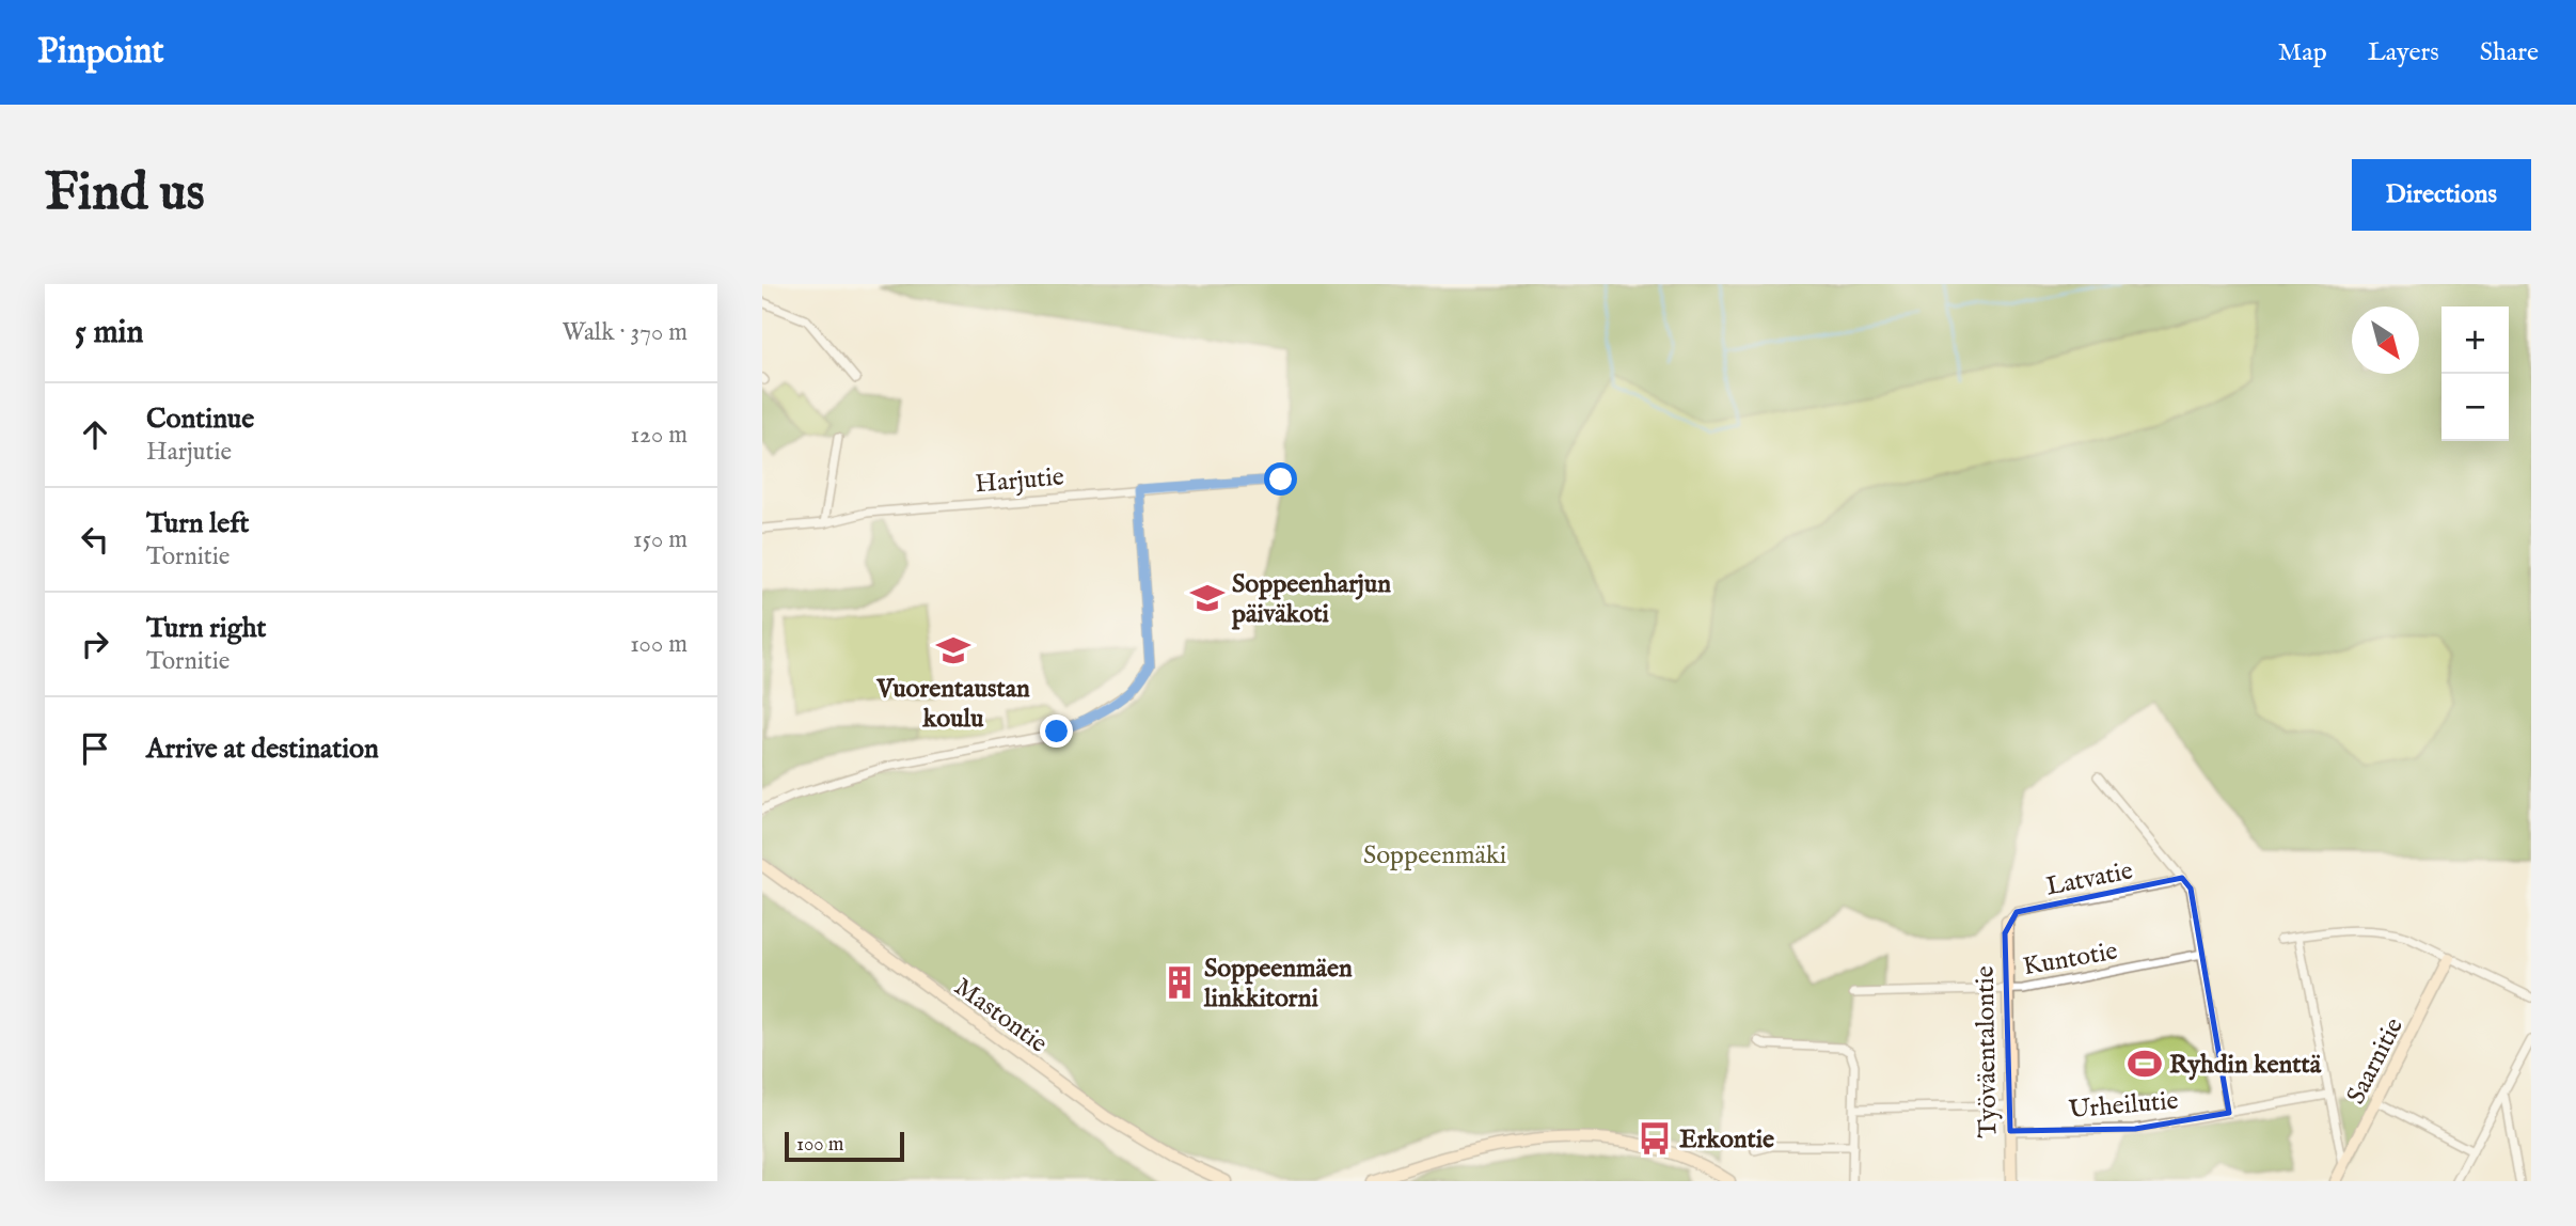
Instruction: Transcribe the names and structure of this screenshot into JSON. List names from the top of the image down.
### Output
{
  "streets": {
    "main road": ["Mastontie", "Työväentalontie", "Saarnitie"],
    "street": [
      "Harjutie",
      "Latvatie",
      "Kuntotie",
      "Urheilutie"
    ]
  },
  "crossings": [
    ["Latvatie", "Työväentalontie"],
    ["Kuntotie", "Työväentalontie"],
    ["Työväentalontie", "Urheilutie"]
  ],
  "parks": ["Soppeenmäki"],
  "places": {
    "school or university": ["Soppeenharjun päiväkoti", "Vuorentaustan koulu"],
    "building": ["Soppeenmäen linkkitorni"],
    "sports": ["Ryhdin kenttä"],
    "bus stop": ["Erkontie"]
  },
  "scale_bar": "100 m",
  "north": "bottom right",
  "page": {
    "header": "Pinpoint",
    "nav": ["Map", "Layers", "Share"],
    "buttons": "Directions",
    "title": "Find us",
    "heading": ["5 min", "Walk · 370 m"],
    "map_buttons": ["+", "−"],
    "list": [
      ["Continue", "Harjutie", "120 m"],
      ["Turn left", "Tornitie", "150 m"],
      ["Turn right", "Tornitie", "100 m"],
      "Arrive at destination"
    ],
    "scale": "100 m"
  }
}
